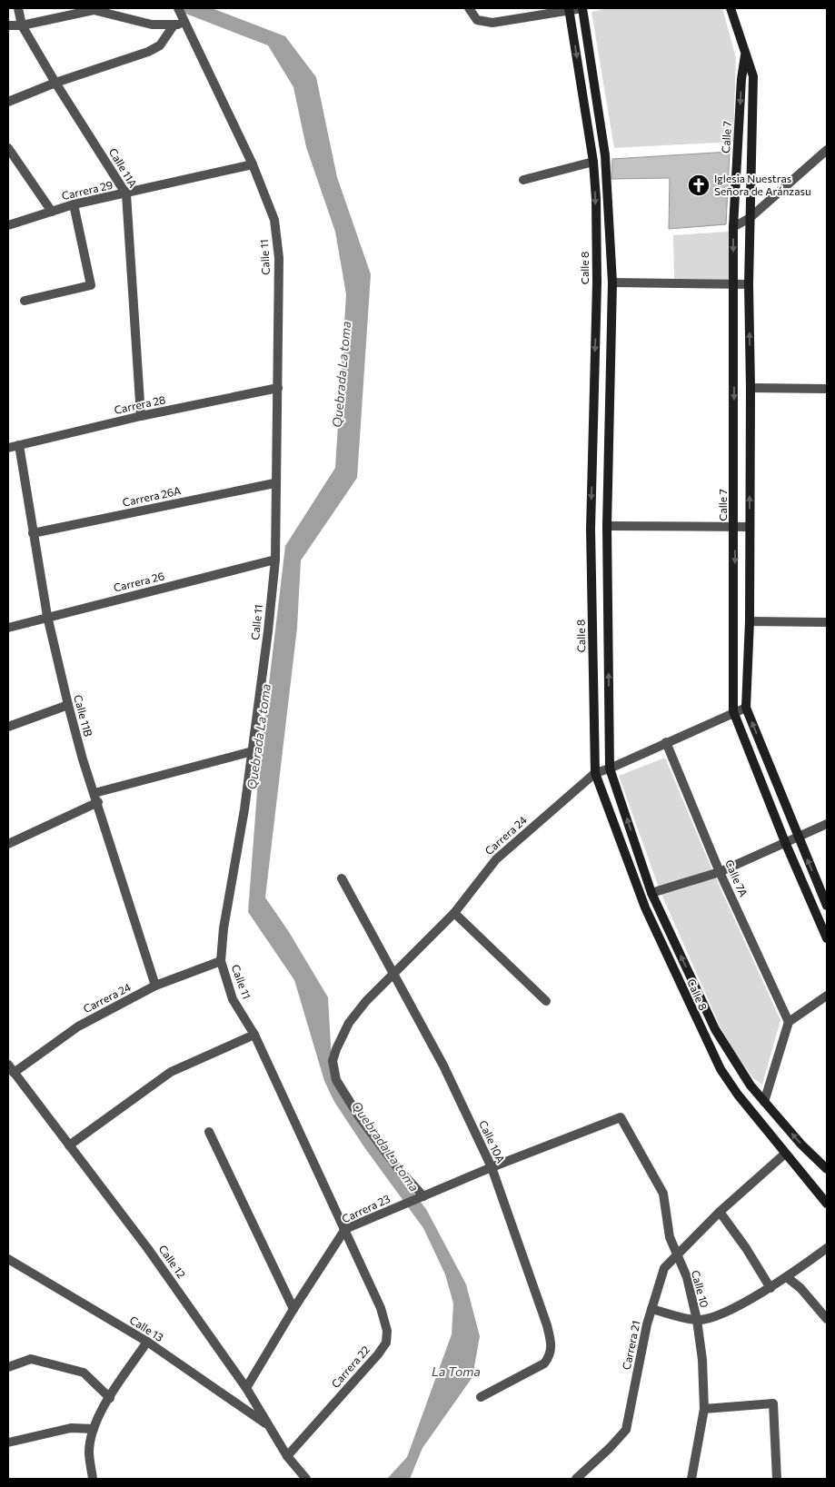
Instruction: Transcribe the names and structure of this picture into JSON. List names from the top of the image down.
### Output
{
  "streets": {
    "main road": ["Calle 7", "Calle 8"],
    "street": [
      "Calle 11A",
      "Carrera 29",
      "Calle 11",
      "Carrera 28",
      "Carrera 26A",
      "Carrera 26",
      "Calle 11B",
      "Carrera 24",
      "Calle 7A",
      "Calle 10A",
      "Carrera 23",
      "Calle 12",
      "Calle 10",
      "Calle 13",
      "Carrera 21",
      "Carrera 22"
    ]
  },
  "crossings": [
    ["Calle 7", "Carrera 24"],
    ["Calle 11A", "Carrera 29"],
    ["Calle 11A", "Carrera 28"],
    ["Carrera 29", "Calle 11"],
    ["Calle 11", "Carrera 28"],
    ["Calle 11", "Carrera 26A"],
    ["Calle 11", "Carrera 26"],
    ["Calle 11", "Carrera 24"],
    ["Calle 11", "Carrera 23"],
    ["Calle 11", "Carrera 22"],
    ["Calle 8", "Carrera 24"],
    ["Carrera 28", "Calle 11B"],
    ["Carrera 26A", "Calle 11B"],
    ["Carrera 26", "Calle 11B"],
    ["Calle 11B", "Carrera 24"],
    ["Carrera 24", "Calle 7A"],
    ["Carrera 24", "Calle 10A"],
    ["Carrera 24", "Carrera 23"],
    ["Carrera 24", "Calle 12"],
    ["Calle 10A", "Carrera 23"],
    ["Carrera 23", "Calle 12"],
    ["Carrera 23", "Calle 10"],
    ["Carrera 23", "Carrera 22"],
    ["Calle 12", "Calle 13"],
    ["Calle 12", "Carrera 22"],
    ["Calle 10", "Carrera 21"]
  ],
  "water": ["Quebrada La toma", "La Toma"],
  "places": {
    "church": ["Iglesia Nuestras Señora de Aránzasu"]
  }
}
